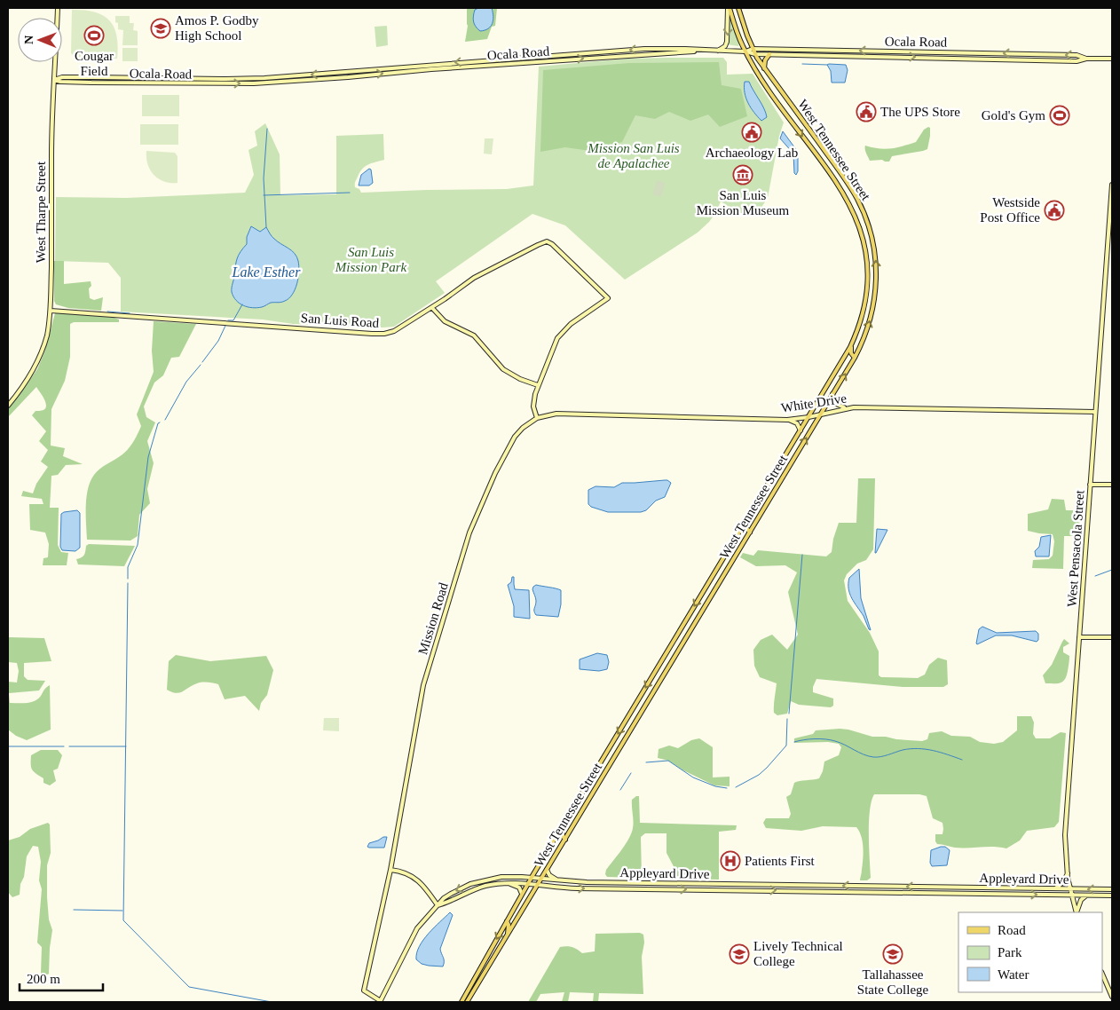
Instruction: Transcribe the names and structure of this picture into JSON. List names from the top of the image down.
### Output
{
  "streets": {
    "main road": [
      "Ocala Road",
      "West Tennessee Street",
      "West Tharpe Street",
      "San Luis Road",
      "White Drive",
      "West Pensacola Street",
      "Mission Road",
      "Appleyard Drive"
    ]
  },
  "crossings": [
    ["Ocala Road", "West Tennessee Street"],
    ["Ocala Road", "West Tharpe Street"],
    ["West Tennessee Street", "White Drive"],
    ["West Tennessee Street", "Appleyard Drive"],
    ["West Tharpe Street", "San Luis Road"],
    ["White Drive", "West Pensacola Street"],
    ["White Drive", "Mission Road"],
    ["West Pensacola Street", "Appleyard Drive"]
  ],
  "water": ["Lake Esther"],
  "parks": ["Mission San Luis de Apalachee", "San Luis Mission Park"],
  "places": {
    "school or university": ["Amos P. Godby High School", "Lively Technical College", "Tallahassee State College"],
    "sports": ["Cougar Field", "Gold's Gym"],
    "public building": ["The UPS Store", "Archaeology Lab", "Westside Post Office"],
    "museum": ["San Luis Mission Museum"],
    "hospital": ["Patients First"]
  },
  "legend": ["Road", "Park", "Water"],
  "scale_bar": "200 m",
  "north": "left"
}
